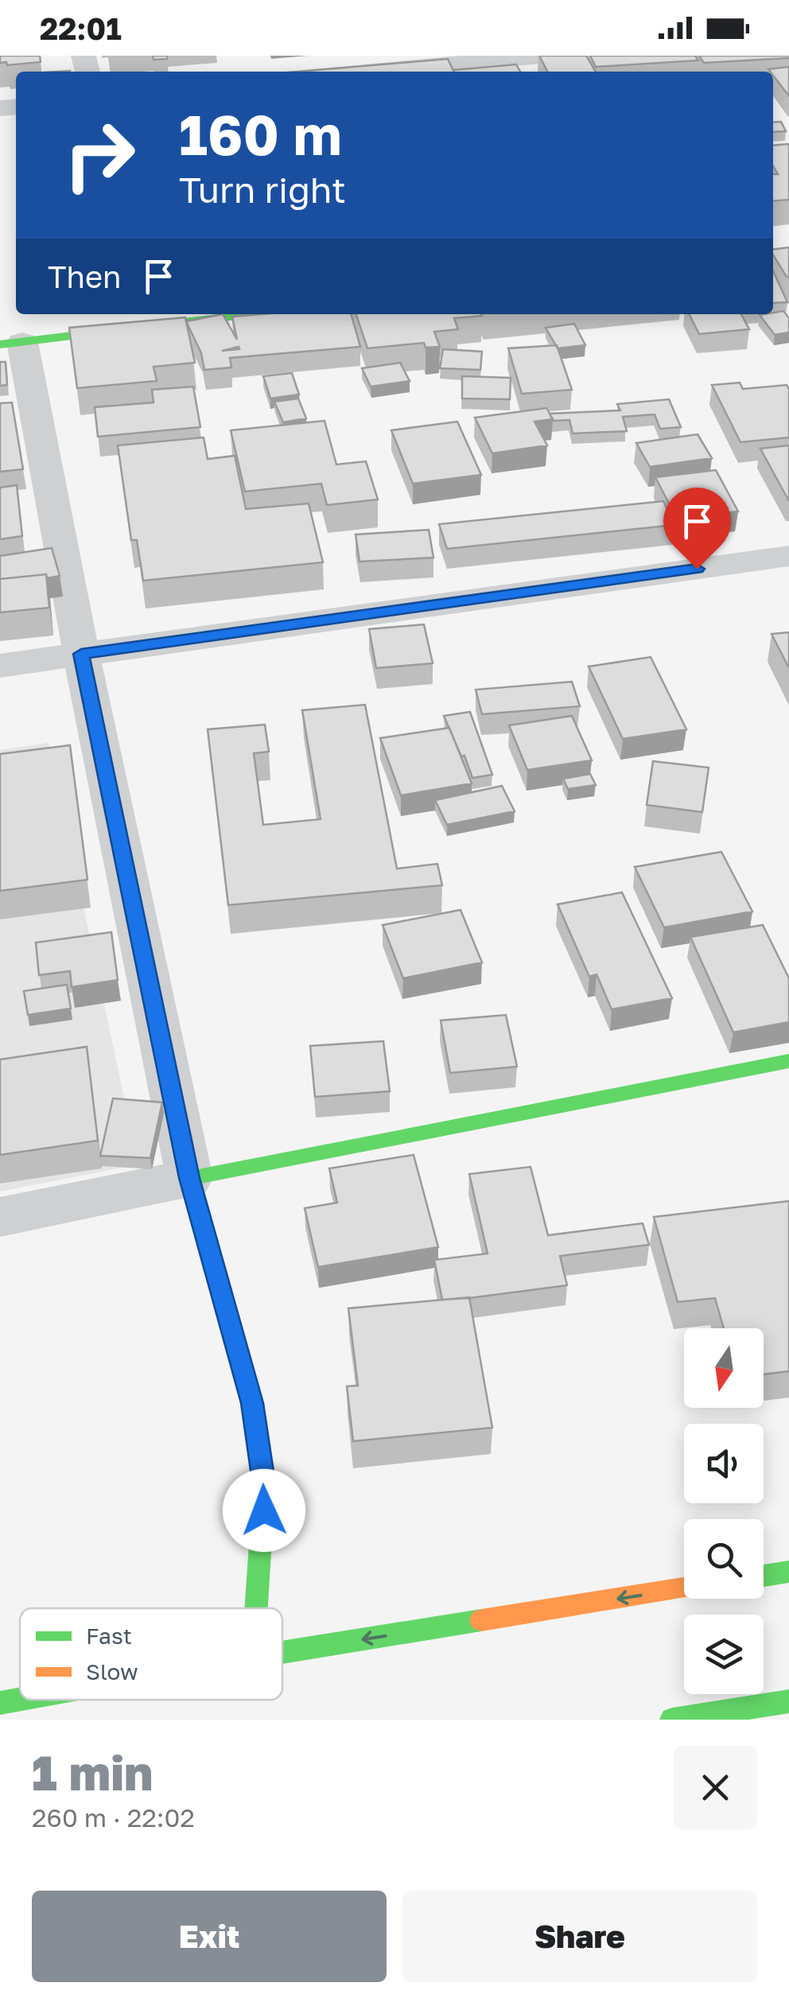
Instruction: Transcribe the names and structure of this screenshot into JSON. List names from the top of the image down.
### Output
{
  "legend": ["Fast", "Slow"],
  "north": "bottom",
  "page": {
    "status": "22:01",
    "turn": ["160 m", "Turn right"],
    "then": "Then",
    "heading": ["1 min", "260 m · 22:02"],
    "buttons": ["Exit", "Share"]
  }
}
